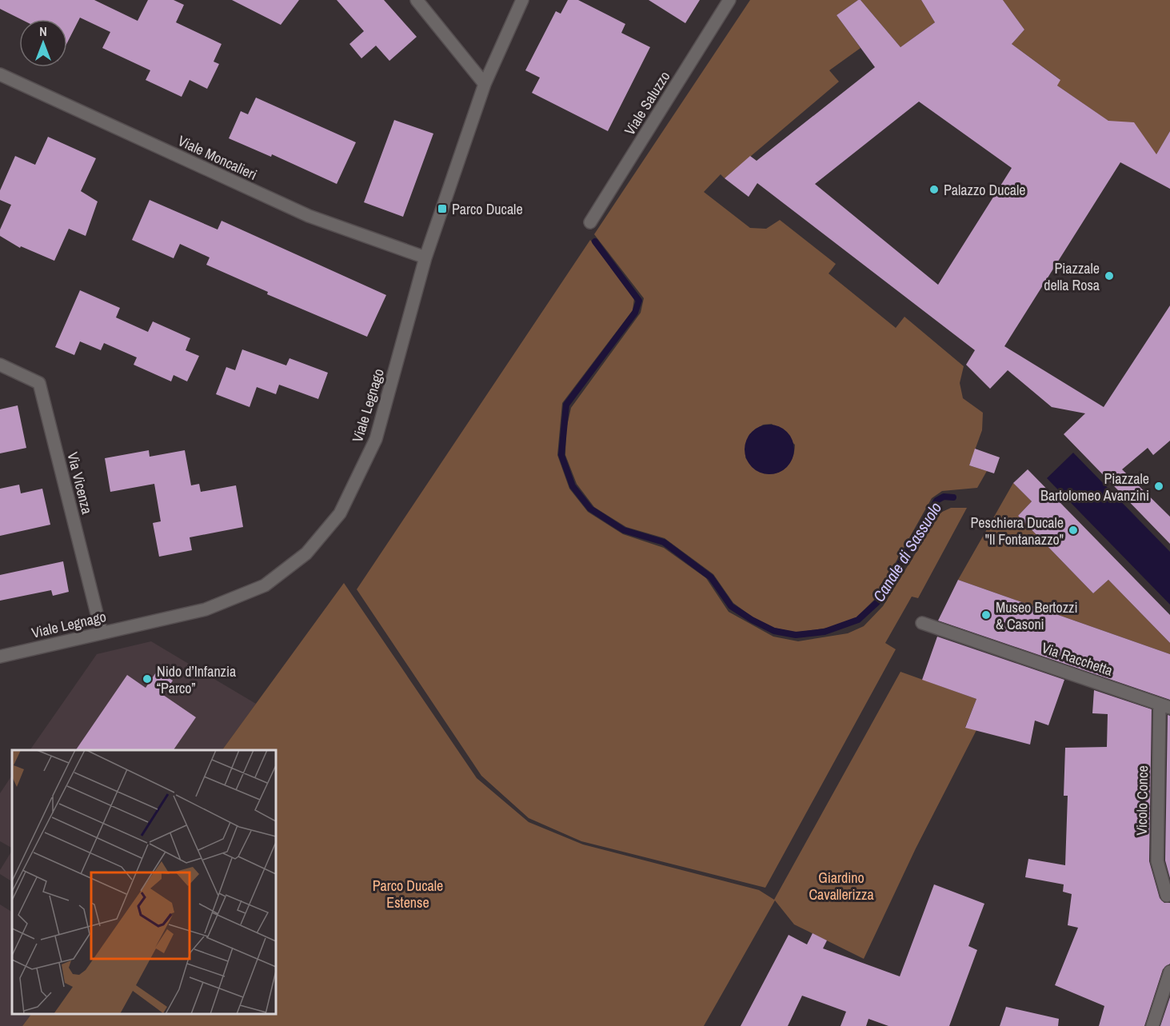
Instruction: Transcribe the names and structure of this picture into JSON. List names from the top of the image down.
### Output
{
  "streets": {
    "street": [
      "Viale Saluzzo",
      "Viale Moncalieri",
      "Viale Legnago",
      "Via Vicenza",
      "Via Racchetta",
      "Vicolo Conce"
    ]
  },
  "crossings": [
    ["Viale Moncalieri", "Viale Legnago"],
    ["Viale Legnago", "Via Vicenza"],
    ["Via Racchetta", "Vicolo Conce"]
  ],
  "water": ["Canale di Sassuolo"],
  "parks": ["Giardino Cavallerizza", "Parco Ducale Estense"],
  "places": {
    "other": [
      "Palazzo Ducale",
      "Piazzale della Rosa",
      "Piazzale Bartolomeo Avanzini",
      "Peschiera Ducale \"Il Fontanazzo\"",
      "Museo Bertozzi & Casoni",
      "Nido d’Infanzia “Parco”"
    ],
    "transit": ["Parco Ducale"]
  },
  "north": "top"
}
